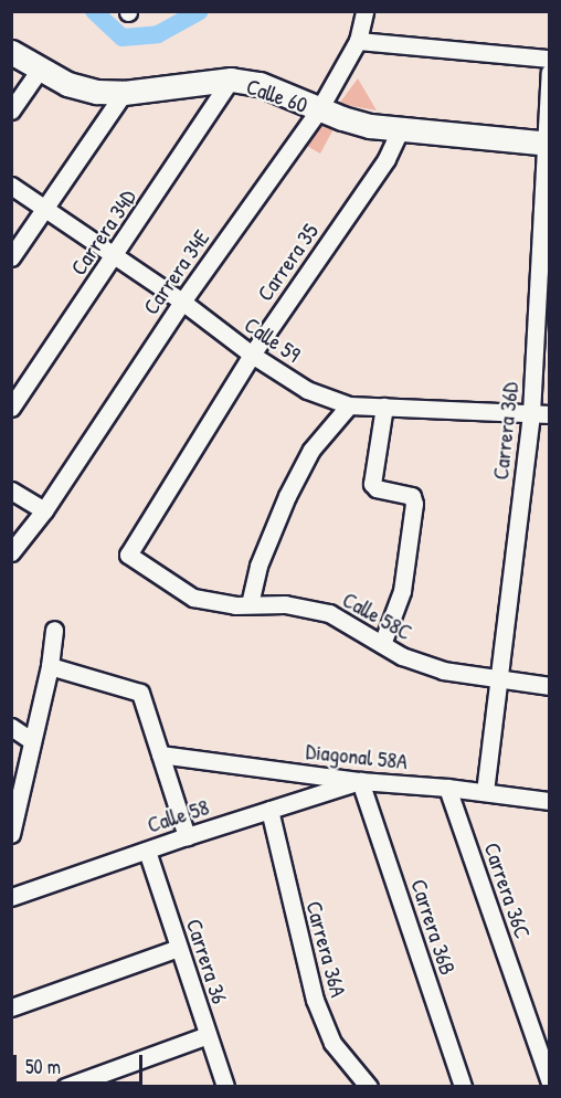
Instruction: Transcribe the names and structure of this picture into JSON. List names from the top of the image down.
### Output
{
  "streets": {
    "street": [
      "Calle 60",
      "Carrera 34D",
      "Carrera 35",
      "Carrera 34E",
      "Calle 59",
      "Carrera 36D",
      "Calle 58C",
      "Diagonal 58A",
      "Calle 58",
      "Carrera 36C",
      "Carrera 36B",
      "Carrera 36A",
      "Carrera 36"
    ]
  },
  "crossings": [
    ["Calle 60", "Carrera 34D"],
    ["Calle 60", "Carrera 35"],
    ["Calle 60", "Carrera 34E"],
    ["Calle 60", "Carrera 36D"],
    ["Carrera 34D", "Calle 59"],
    ["Carrera 35", "Calle 59"],
    ["Carrera 35", "Calle 58C"],
    ["Carrera 34E", "Calle 59"],
    ["Calle 59", "Carrera 36D"],
    ["Carrera 36D", "Calle 58C"],
    ["Carrera 36D", "Diagonal 58A"],
    ["Diagonal 58A", "Calle 58"],
    ["Diagonal 58A", "Carrera 36C"],
    ["Diagonal 58A", "Carrera 36B"],
    ["Calle 58", "Carrera 36B"],
    ["Calle 58", "Carrera 36A"],
    ["Calle 58", "Carrera 36"]
  ],
  "scale_bar": "50 m"
}
